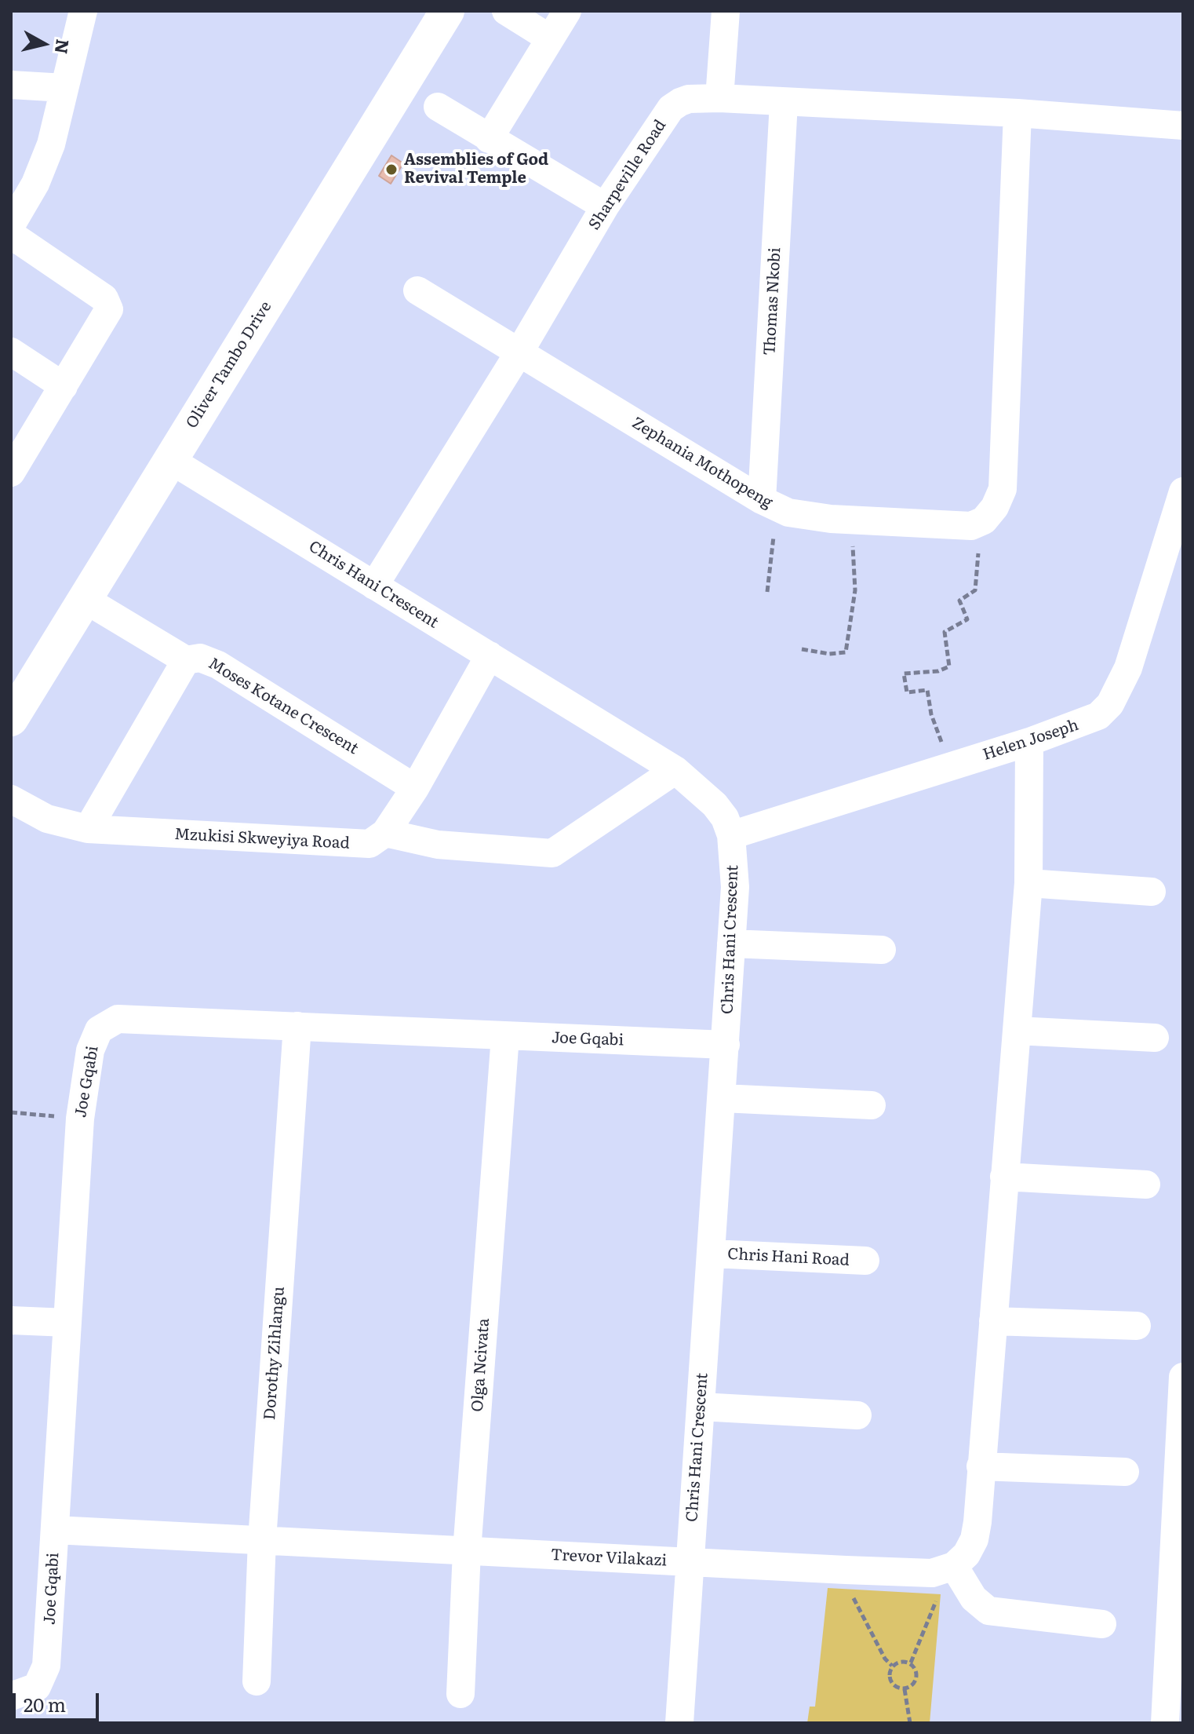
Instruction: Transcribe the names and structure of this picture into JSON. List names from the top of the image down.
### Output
{
  "streets": {
    "street": [
      "Sharpeville Road",
      "Thomas Nkobi",
      "Oliver Tambo Drive",
      "Zephania Mothopeng",
      "Chris Hani Crescent",
      "Moses Kotane Crescent",
      "Helen Joseph",
      "Mzukisi Skweyiya Road",
      "Joe Gqabi",
      "Chris Hani Road",
      "Dorothy Zihlangu",
      "Olga Ncivata",
      "Trevor Vilakazi"
    ]
  },
  "crossings": [
    ["Sharpeville Road", "Thomas Nkobi"],
    ["Sharpeville Road", "Zephania Mothopeng"],
    ["Sharpeville Road", "Chris Hani Crescent"],
    ["Thomas Nkobi", "Zephania Mothopeng"],
    ["Oliver Tambo Drive", "Chris Hani Crescent"],
    ["Chris Hani Crescent", "Helen Joseph"],
    ["Chris Hani Crescent", "Joe Gqabi"],
    ["Chris Hani Crescent", "Chris Hani Road"],
    ["Chris Hani Crescent", "Trevor Vilakazi"],
    ["Moses Kotane Crescent", "Mzukisi Skweyiya Road"],
    ["Joe Gqabi", "Dorothy Zihlangu"],
    ["Joe Gqabi", "Olga Ncivata"],
    ["Joe Gqabi", "Trevor Vilakazi"],
    ["Dorothy Zihlangu", "Trevor Vilakazi"],
    ["Olga Ncivata", "Trevor Vilakazi"]
  ],
  "places": ["Assemblies of God Revival Temple"],
  "scale_bar": "20 m",
  "north": "right"
}
